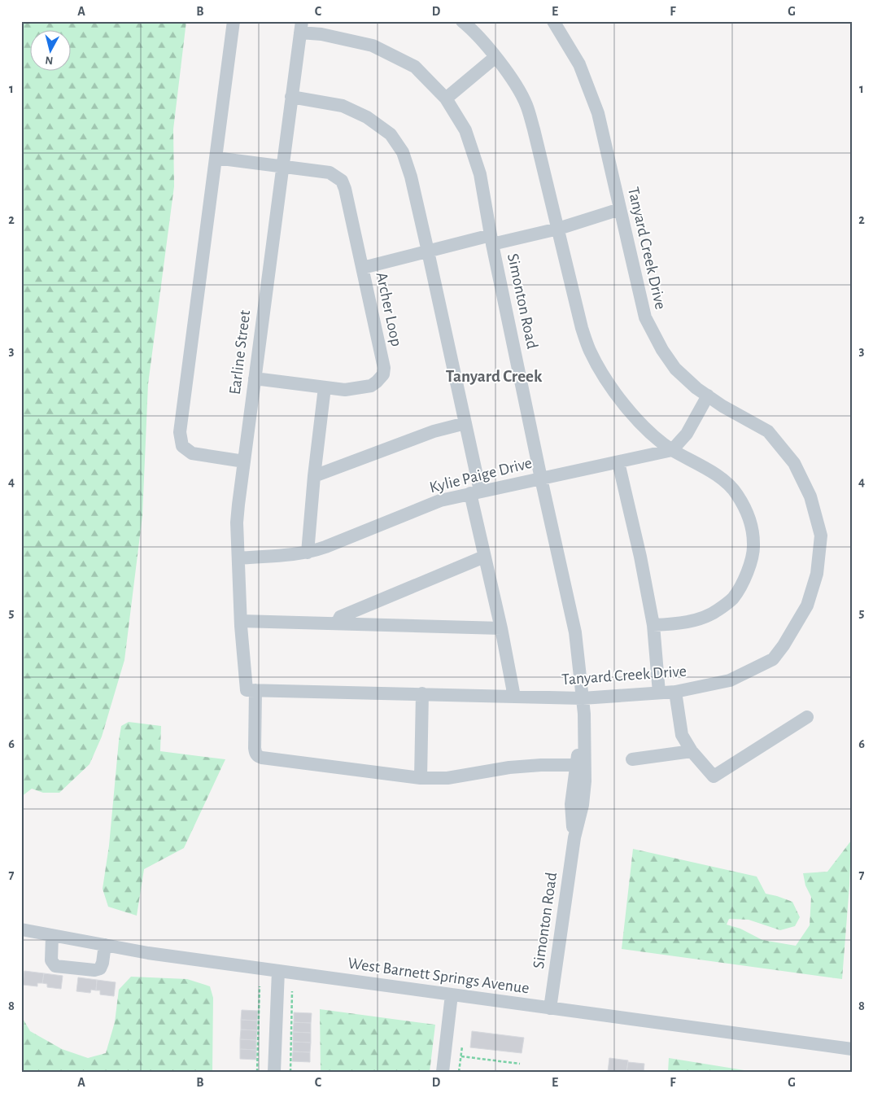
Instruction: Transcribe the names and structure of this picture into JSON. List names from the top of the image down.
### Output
{
  "streets": {
    "street": [
      "Tanyard Creek Drive",
      "Simonton Road",
      "Archer Loop",
      "Earline Street",
      "Kylie Paige Drive",
      "West Barnett Springs Avenue"
    ]
  },
  "crossings": [
    ["Tanyard Creek Drive", "Simonton Road"],
    ["Tanyard Creek Drive", "Earline Street"],
    ["Simonton Road", "Earline Street"],
    ["Simonton Road", "Kylie Paige Drive"],
    ["Simonton Road", "West Barnett Springs Avenue"],
    ["Archer Loop", "Earline Street"],
    ["Earline Street", "Kylie Paige Drive"]
  ],
  "districts": ["Tanyard Creek"],
  "north": "bottom",
  "grid": {
    "columns": [
      "A",
      "B",
      "C",
      "D",
      "E",
      "F",
      "G"
    ],
    "rows": [
      "1",
      "2",
      "3",
      "4",
      "5",
      "6",
      "7",
      "8"
    ]
  }
}
